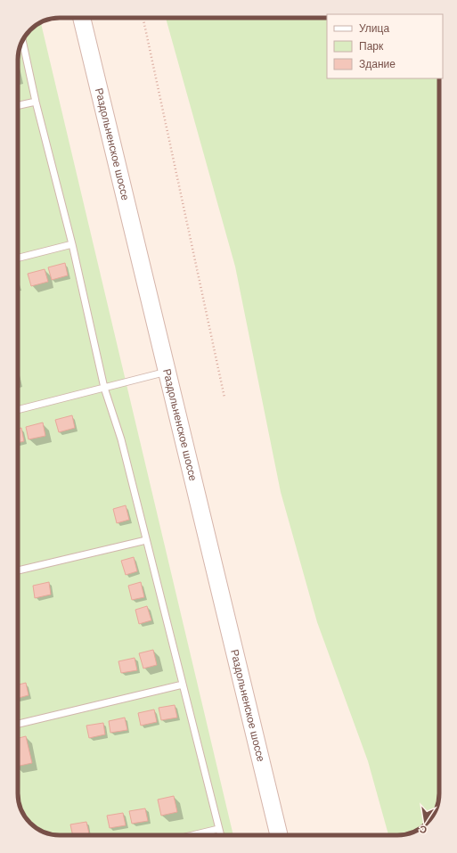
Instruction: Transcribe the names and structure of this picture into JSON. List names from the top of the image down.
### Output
{
  "streets": {
    "main road": ["Раздольненское шоссе"]
  },
  "legend": ["Улица", "Парк", "Здание"],
  "north": "bottom"
}
